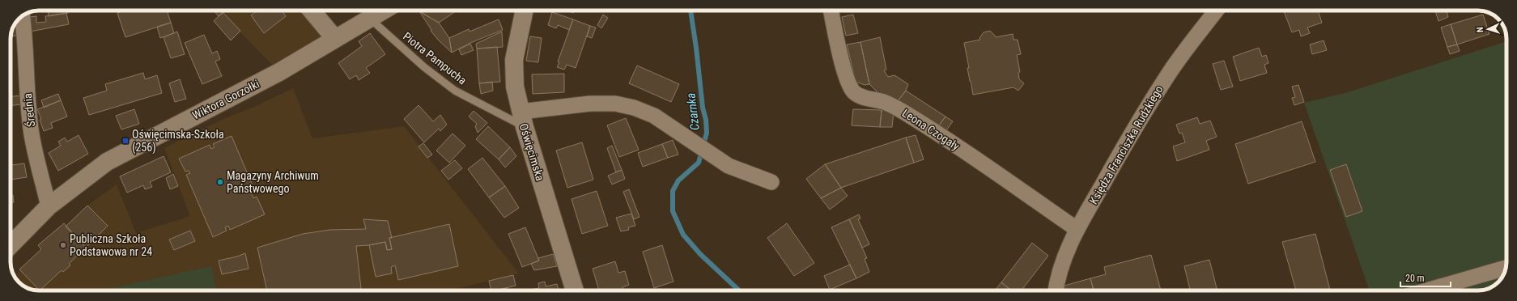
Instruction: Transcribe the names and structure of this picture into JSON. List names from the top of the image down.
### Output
{
  "streets": {
    "main road": ["Wiktora Gorzołki", "Oświęcimska"],
    "street": ["Średnia", "Leona Czogały", "Księdza Franciszka Rudzkiego"],
    "lane": ["Piotra Pampucha"]
  },
  "crossings": [
    ["Piotra Pampucha", "Wiktora Gorzołki"],
    ["Piotra Pampucha", "Oświęcimska"],
    ["Wiktora Gorzołki", "Średnia"],
    ["Leona Czogały", "Księdza Franciszka Rudzkiego"]
  ],
  "water": ["Czarnka"],
  "places": {
    "transit": ["Oświęcimska-Szkoła (256)"],
    "other": ["Magazyny Archiwum Państwowego", "Publiczna Szkoła Podstawowa nr 24"]
  },
  "scale_bar": "20 m",
  "north": "left"
}
